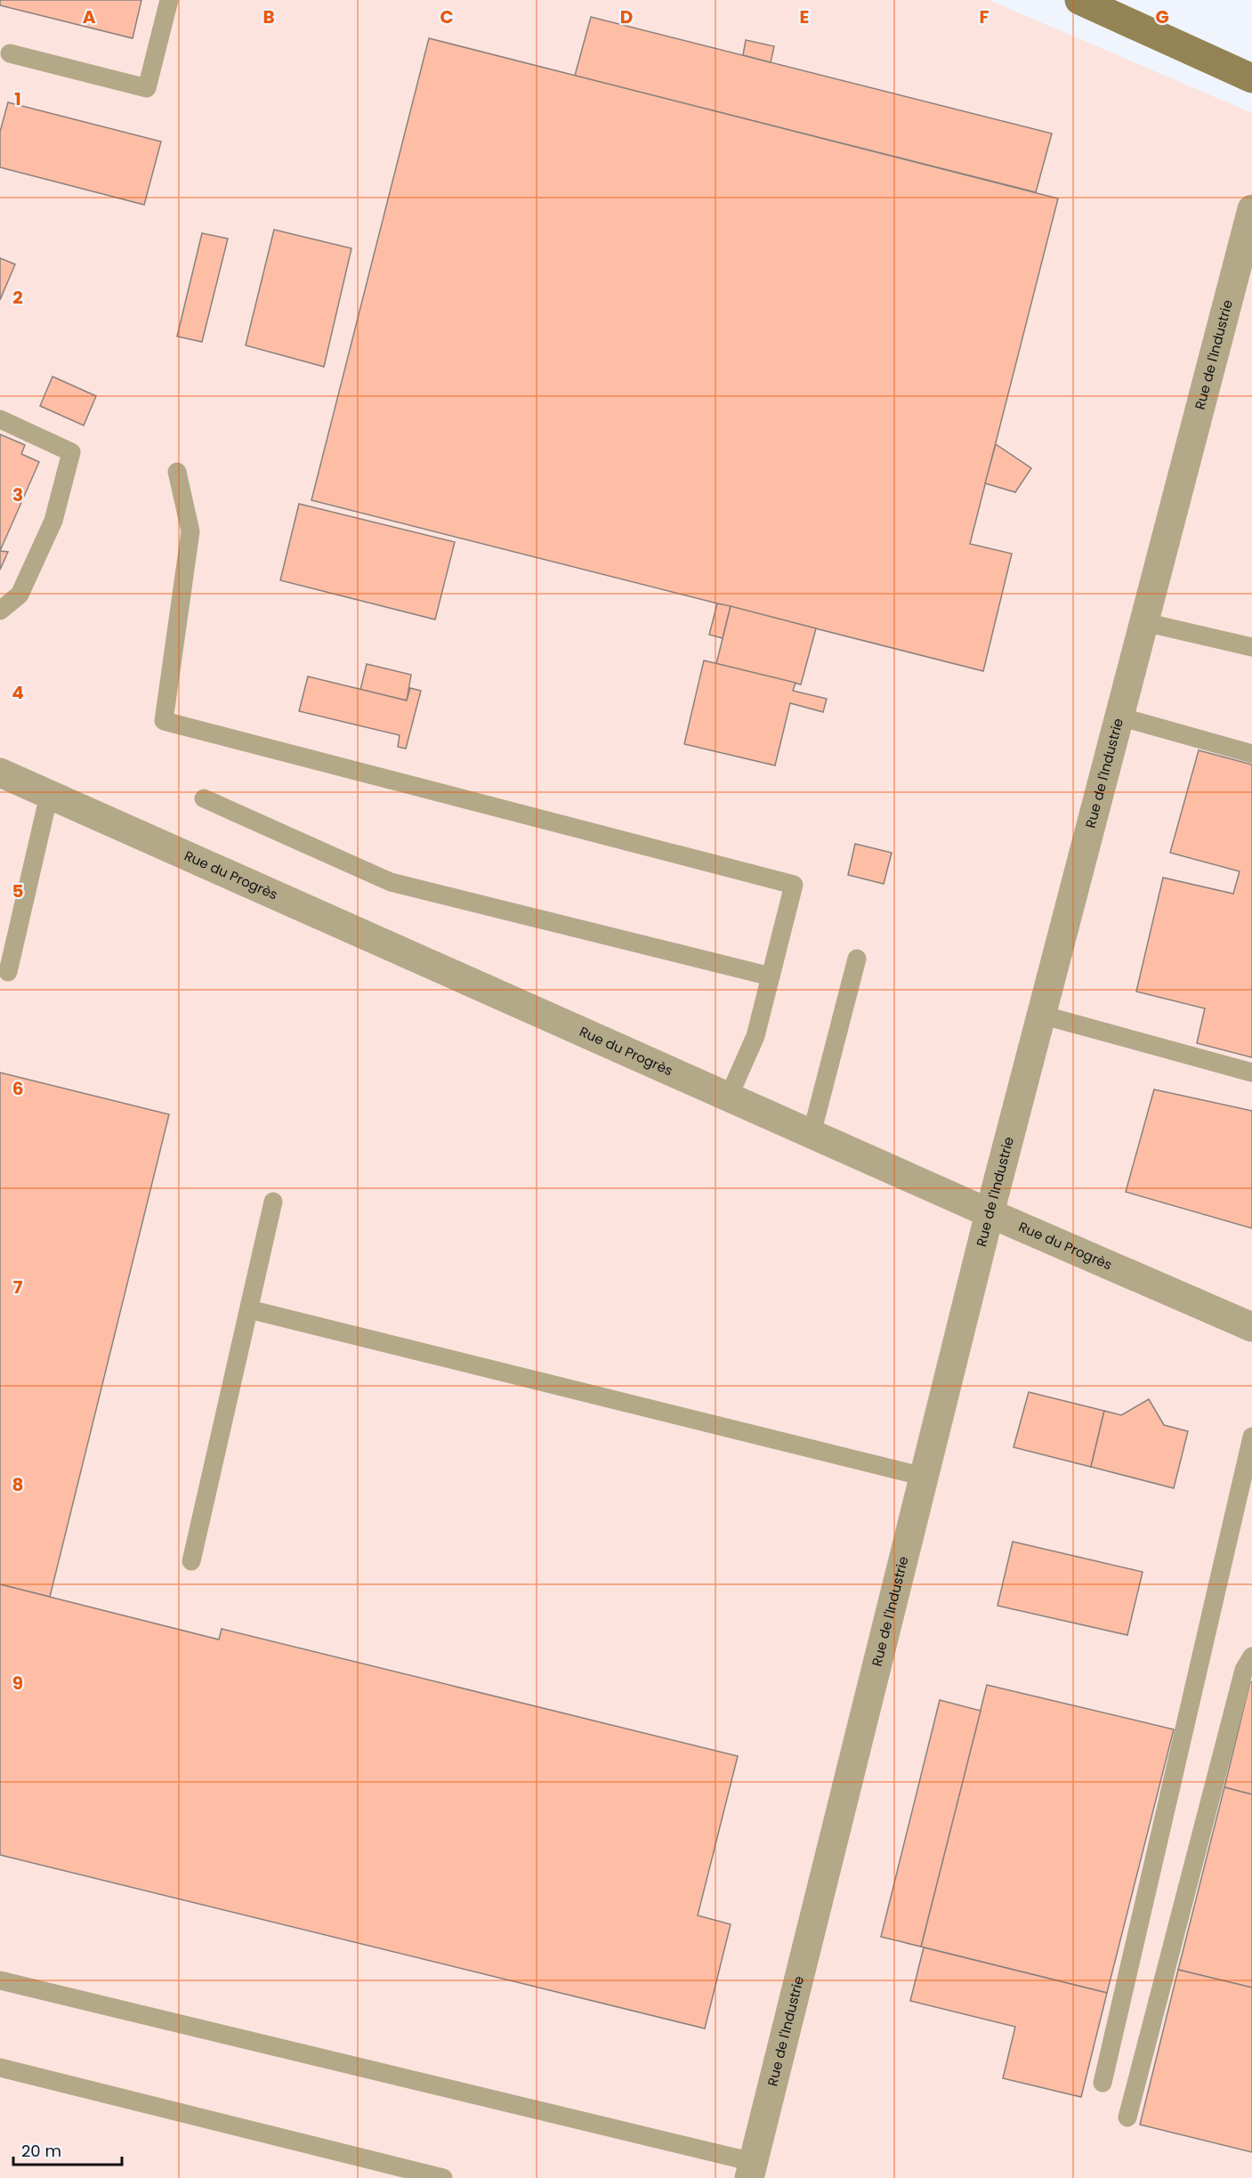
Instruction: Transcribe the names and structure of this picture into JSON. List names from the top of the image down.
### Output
{
  "streets": {
    "street": ["Rue de l'Industrie", "Rue du Progrès"]
  },
  "crossings": [
    ["Rue de l'Industrie", "Rue du Progrès"]
  ],
  "scale_bar": "20 m",
  "grid": {
    "columns": [
      "A",
      "B",
      "C",
      "D",
      "E",
      "F",
      "G"
    ],
    "rows": [
      "1",
      "2",
      "3",
      "4",
      "5",
      "6",
      "7",
      "8",
      "9"
    ]
  }
}
